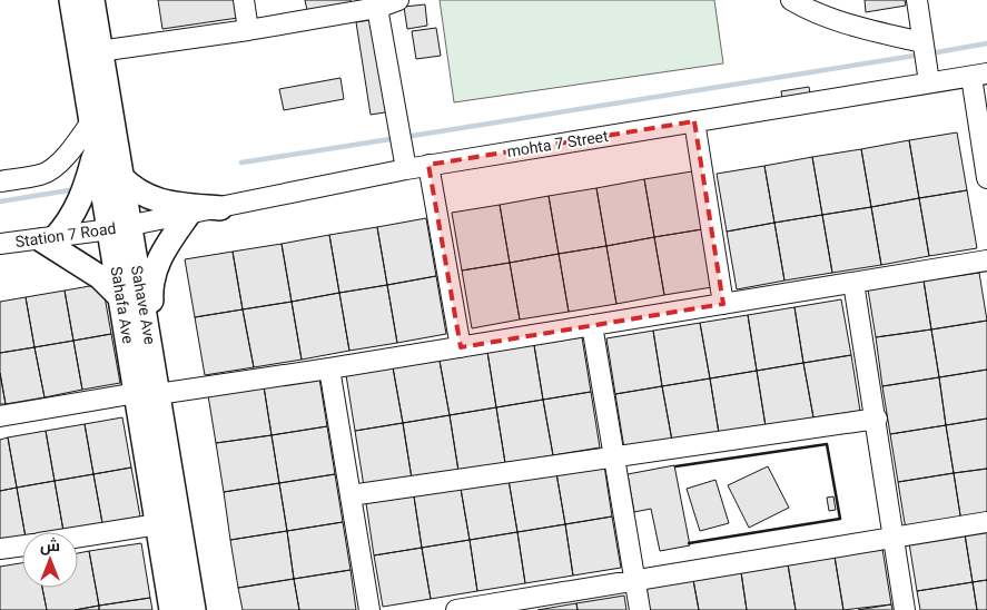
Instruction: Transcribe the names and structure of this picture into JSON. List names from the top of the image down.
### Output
{
  "streets": {
    "main road": ["Sahafa Ave", "Sahave Ave"],
    "street": ["mohta 7 Street", "Station 7 Road"]
  },
  "crossings": [
    ["mohta 7 Street", "Station 7 Road"],
    ["mohta 7 Street", "Sahafa Ave"],
    ["mohta 7 Street", "Sahave Ave"],
    ["Station 7 Road", "Sahafa Ave"],
    ["Station 7 Road", "Sahave Ave"],
    ["Sahafa Ave", "Sahave Ave"]
  ],
  "north": "top"
}
